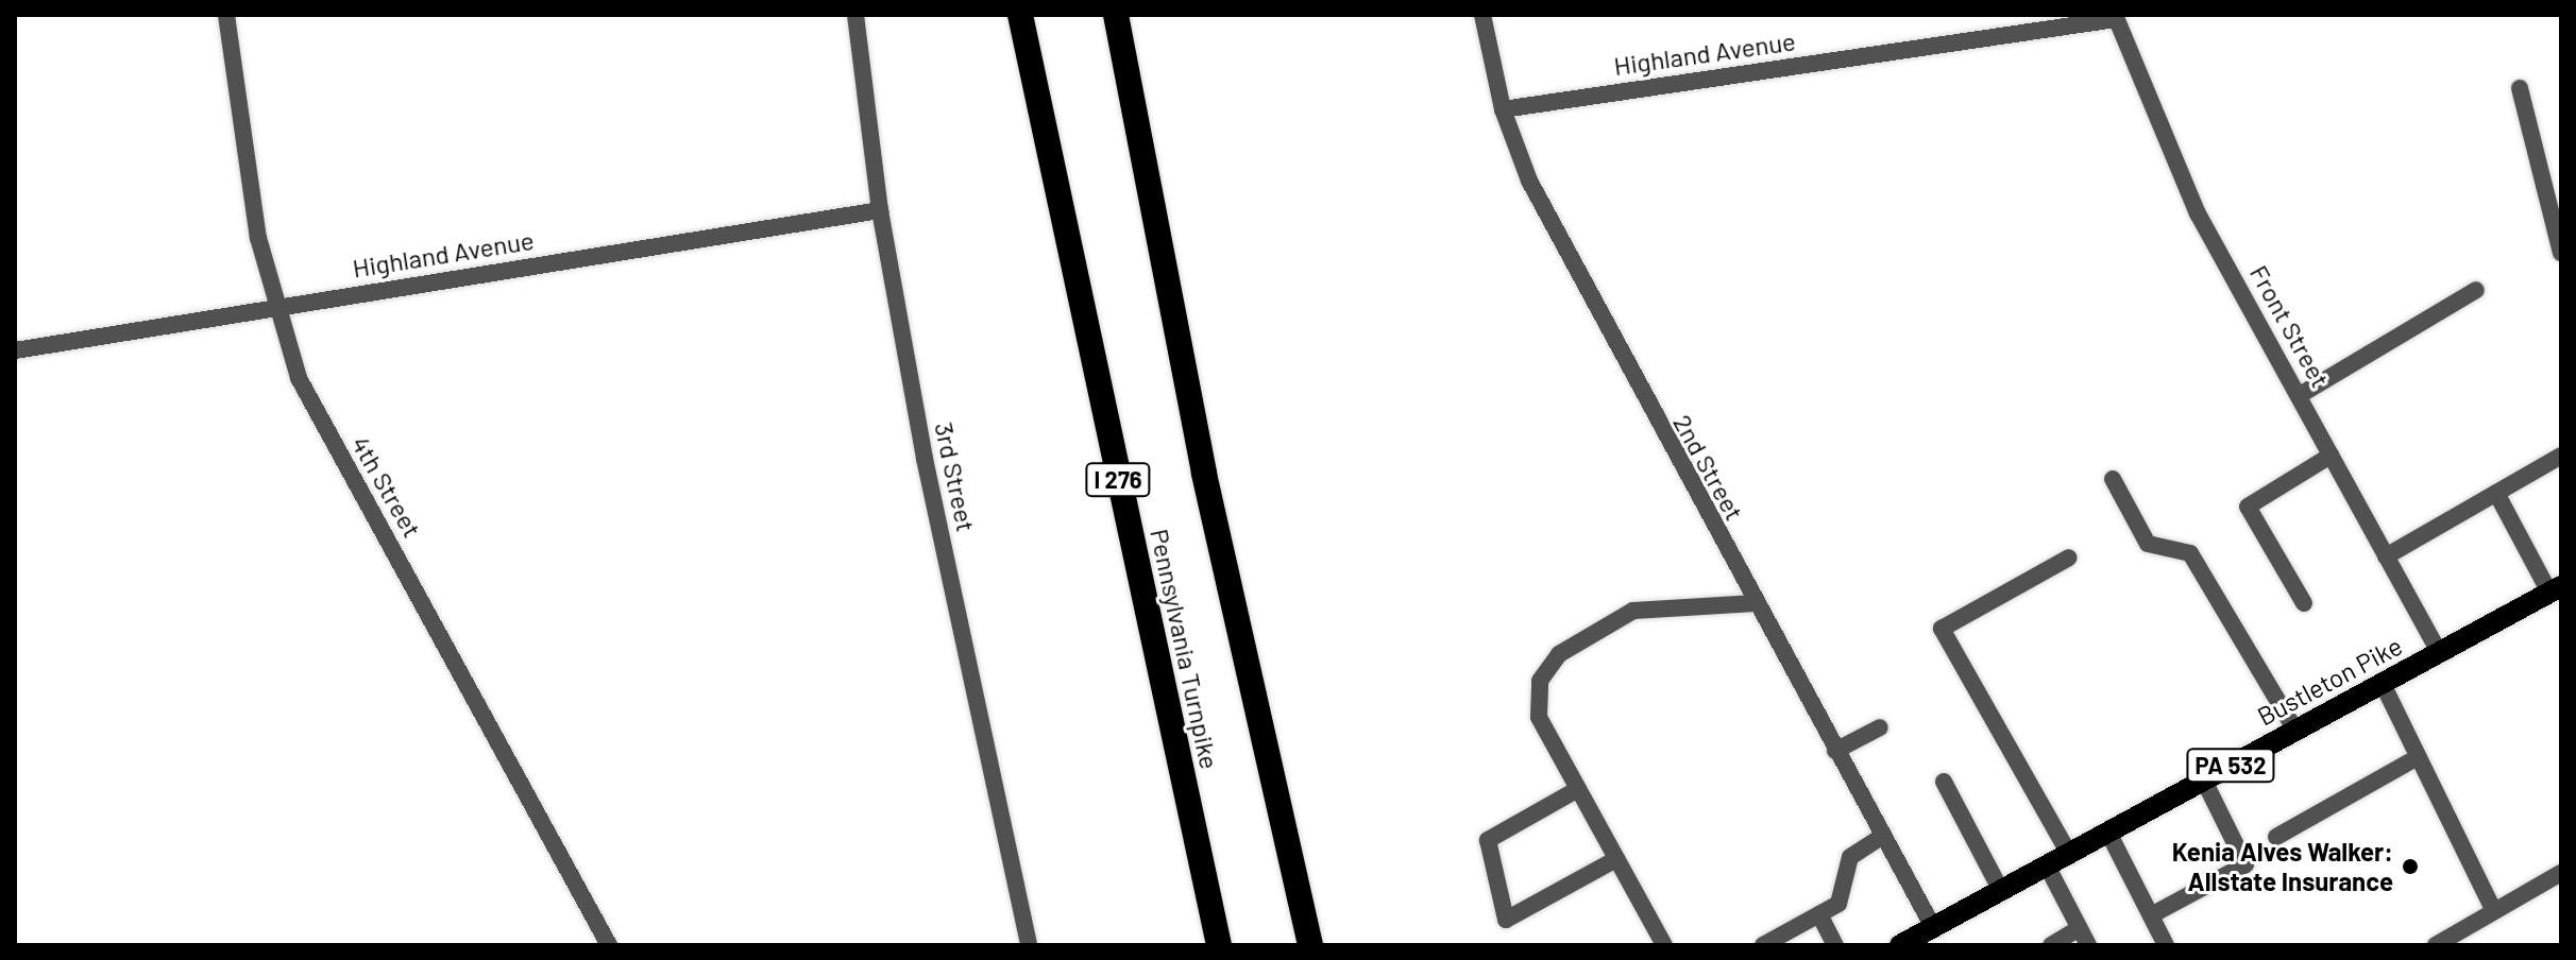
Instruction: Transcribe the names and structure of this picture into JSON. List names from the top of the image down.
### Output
{
  "streets": {
    "highway": ["I 276", "Pennsylvania Turnpike"],
    "main road": ["Bustleton Pike", "PA 532"],
    "street": [
      "Highland Avenue",
      "Front Street",
      "2nd Street",
      "3rd Street",
      "4th Street"
    ]
  },
  "crossings": [
    ["Highland Avenue", "Front Street"],
    ["Highland Avenue", "2nd Street"],
    ["Highland Avenue", "3rd Street"],
    ["Highland Avenue", "4th Street"],
    ["Front Street", "Bustleton Pike"],
    ["2nd Street", "Bustleton Pike"]
  ],
  "places": ["Kenia Alves Walker: Allstate Insurance"]
}
